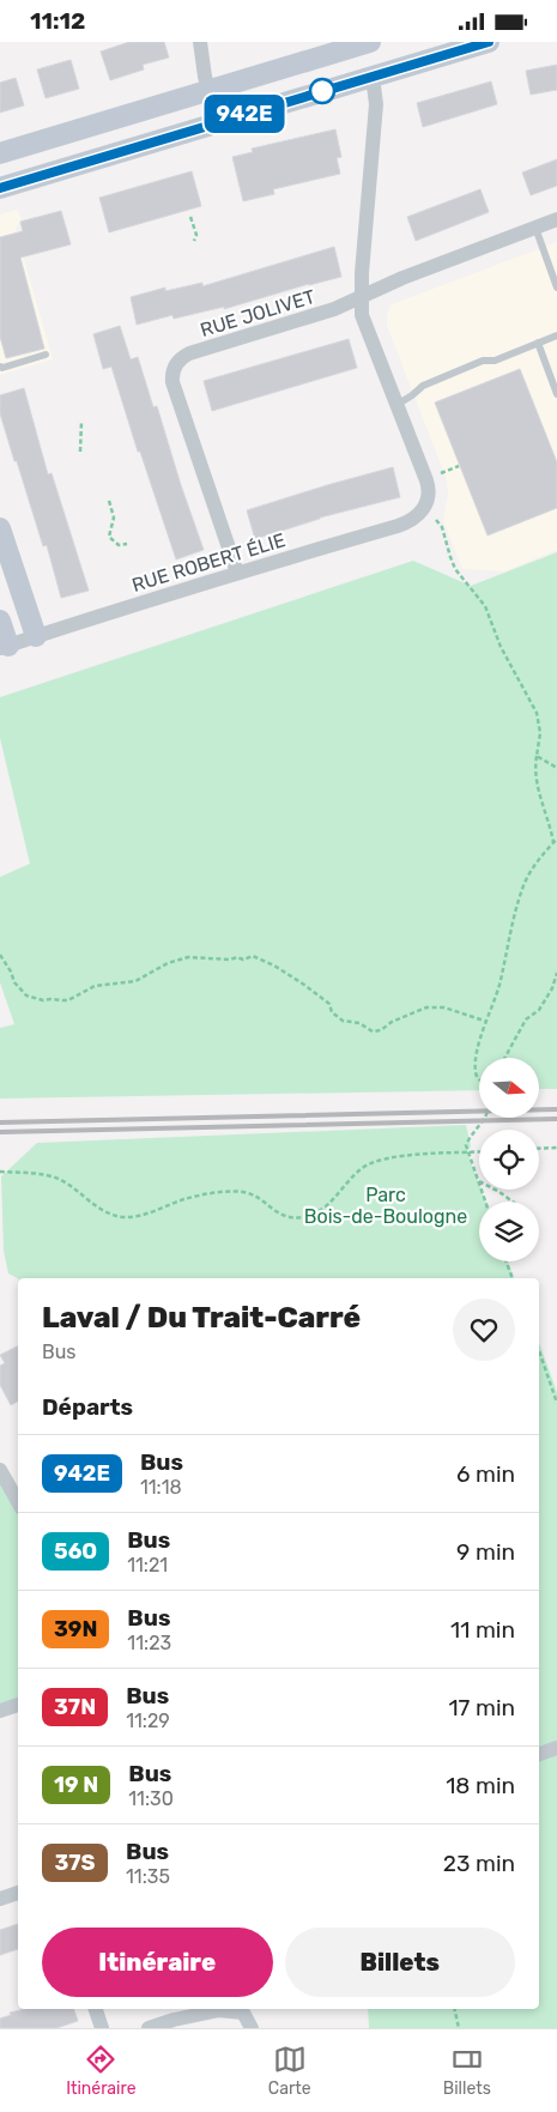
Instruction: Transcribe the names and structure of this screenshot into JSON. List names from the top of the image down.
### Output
{
  "streets": {
    "street": ["RUE JOLIVET", "RUE ROBERT ÉLIE"]
  },
  "crossings": [
    ["RUE JOLIVET", "RUE ROBERT ÉLIE"]
  ],
  "parks": ["Parc Bois-de-Boulogne"],
  "lines": ["bus line 942E"],
  "north": "right",
  "page": {
    "status": "11:12",
    "on_map": "942E",
    "heading": [
      ["Laval / Du Trait-Carré", "Bus"],
      "Départs"
    ],
    "list": [
      {
        "mark": "942E",
        "name": "Bus",
        "note": "11:18",
        "value": "6 min"
      },
      {
        "mark": "56O",
        "name": "Bus",
        "note": "11:21",
        "value": "9 min"
      },
      {
        "mark": "39N",
        "name": "Bus",
        "note": "11:23",
        "value": "11 min"
      },
      {
        "mark": "37N",
        "name": "Bus",
        "note": "11:29",
        "value": "17 min"
      },
      {
        "mark": "19 N",
        "name": "Bus",
        "note": "11:30",
        "value": "18 min"
      },
      {
        "mark": "37S",
        "name": "Bus",
        "note": "11:35",
        "value": "23 min"
      }
    ],
    "buttons": ["Itinéraire", "Billets"],
    "tabs": ["Itinéraire", "Carte", "Billets"]
  }
}
